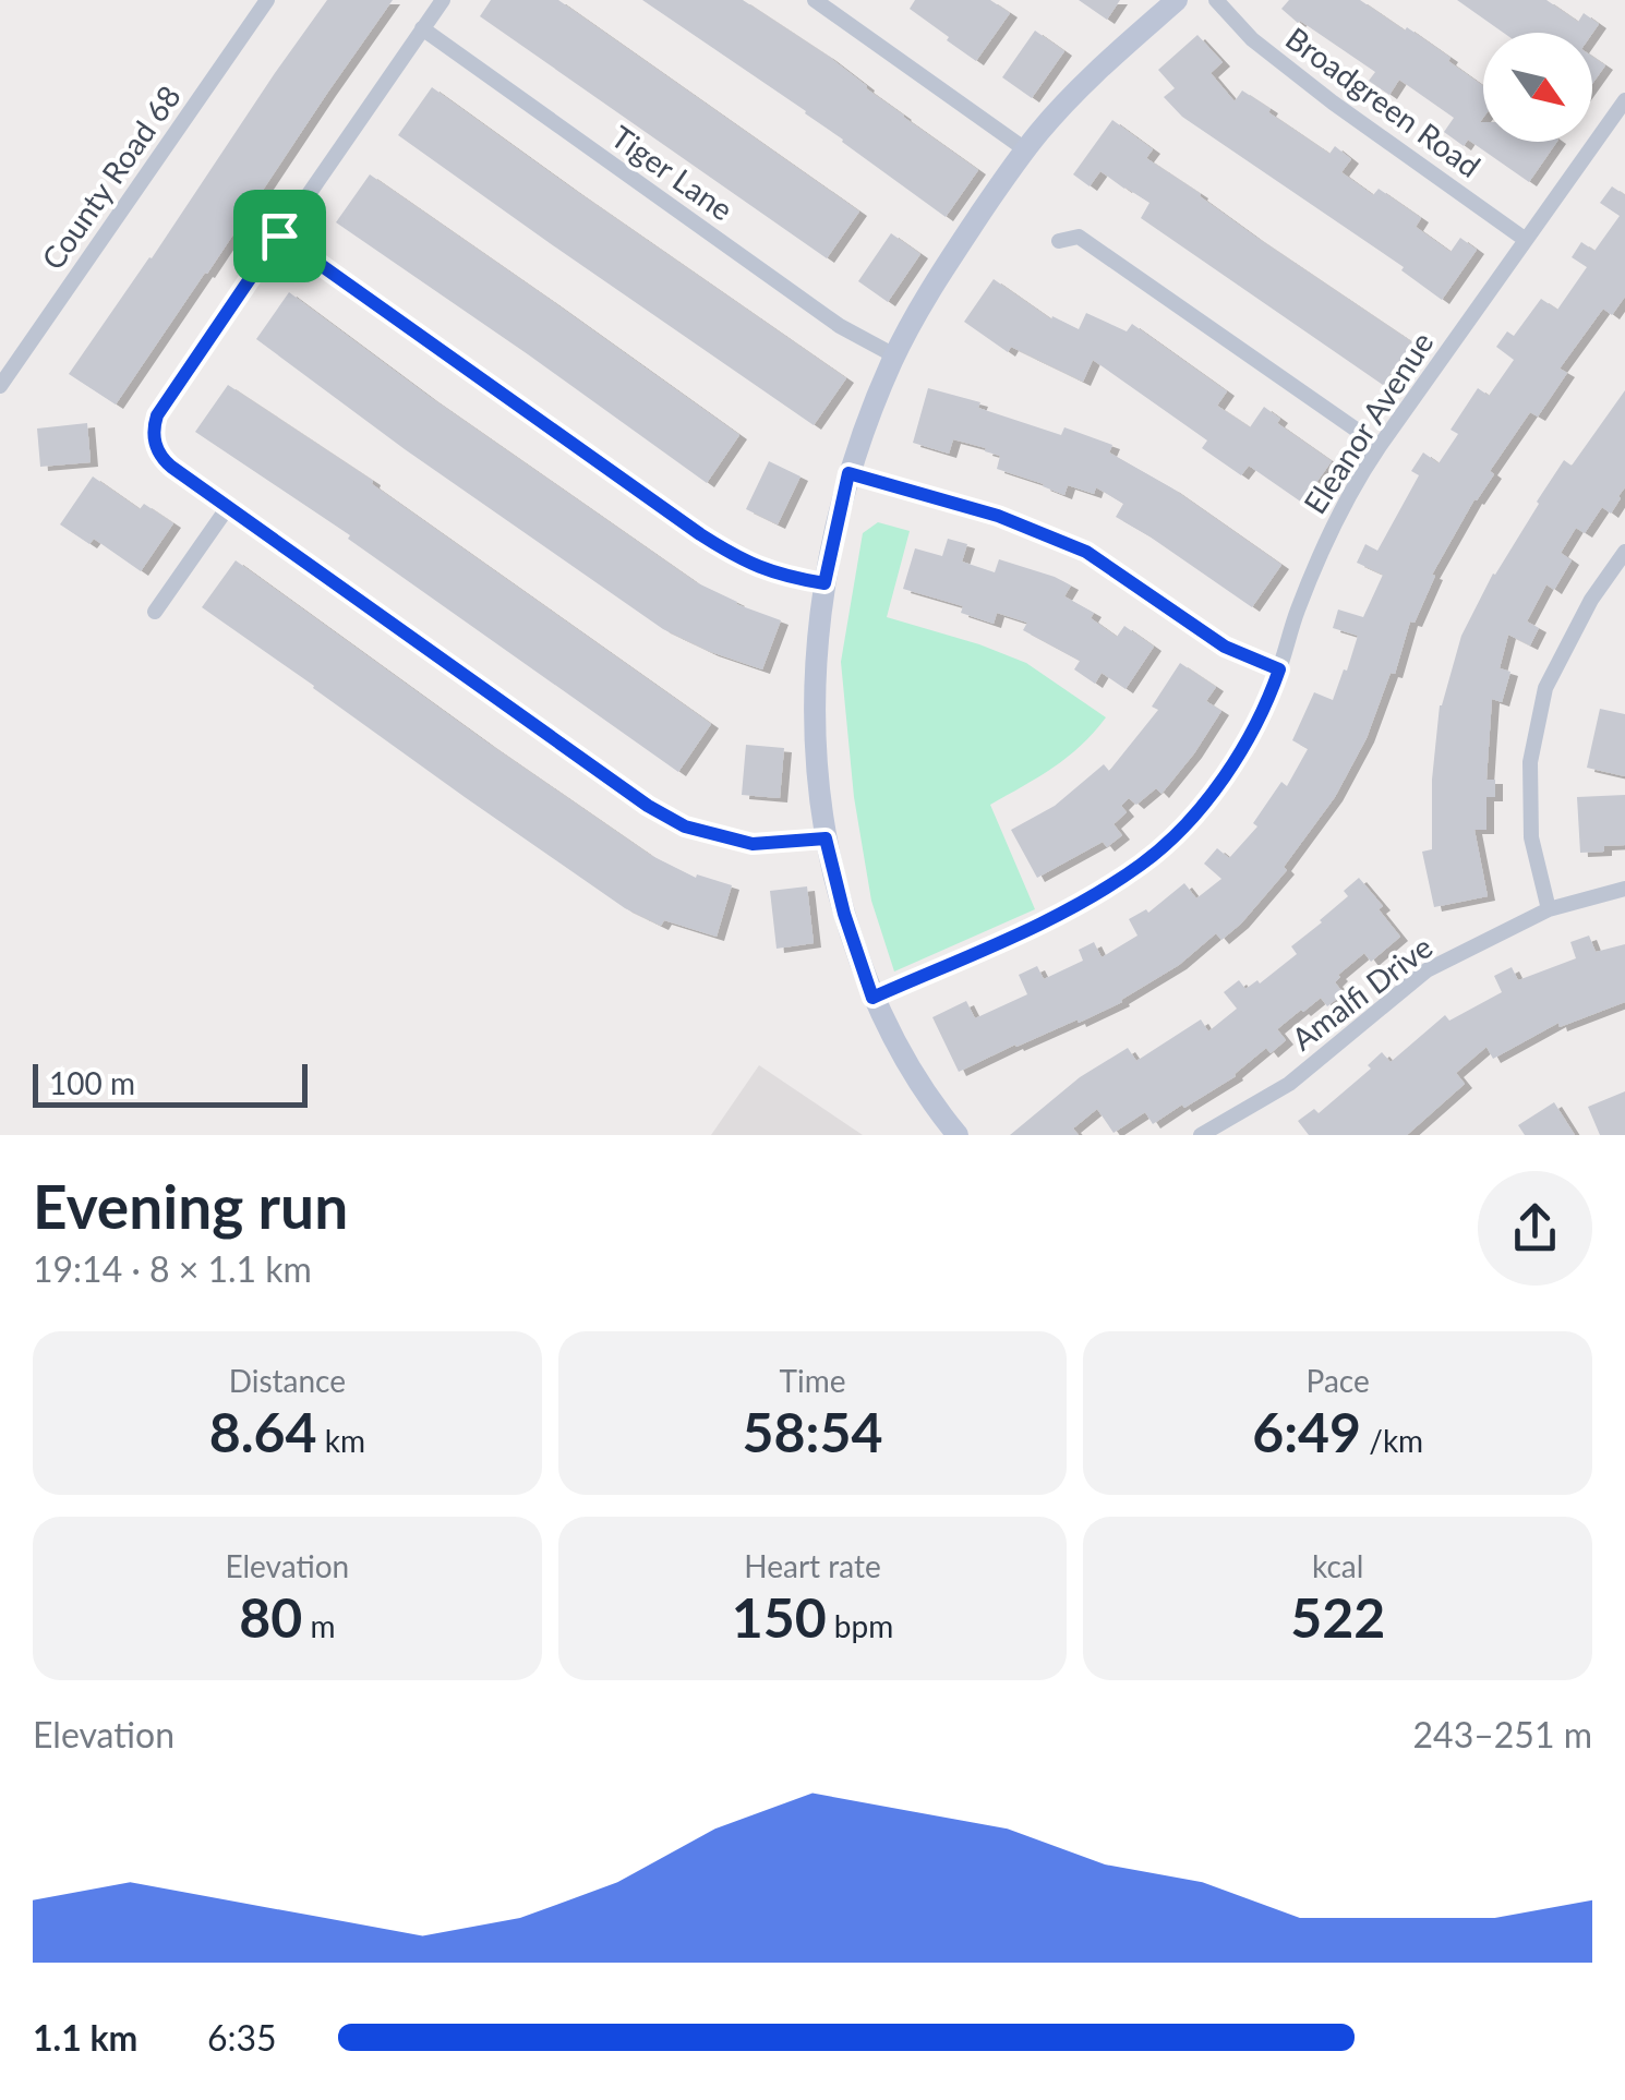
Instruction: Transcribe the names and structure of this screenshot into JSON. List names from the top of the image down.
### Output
{
  "streets": {
    "street": [
      "Broadgreen Road",
      "Tiger Lane",
      "County Road 68",
      "Eleanor Avenue",
      "Amalfi Drive"
    ]
  },
  "crossings": [
    ["Broadgreen Road", "Eleanor Avenue"]
  ],
  "scale_bar": "100 m",
  "north": "bottom right",
  "page": {
    "scale": "100 m",
    "heading": ["Evening run", "19:14 · 8 × 1.1 km"],
    "stats": [
      ["Distance", "8.64 km"],
      ["Time", "58:54"],
      ["Pace", "6:49 /km"],
      ["Elevation", "80 m"],
      ["Heart rate", "150 bpm"],
      ["kcal", "522"]
    ],
    "chart": ["Elevation", "243–251 m"],
    "list": [
      {
        "name": "1.1 km",
        "note": "6:35"
      }
    ]
  }
}
